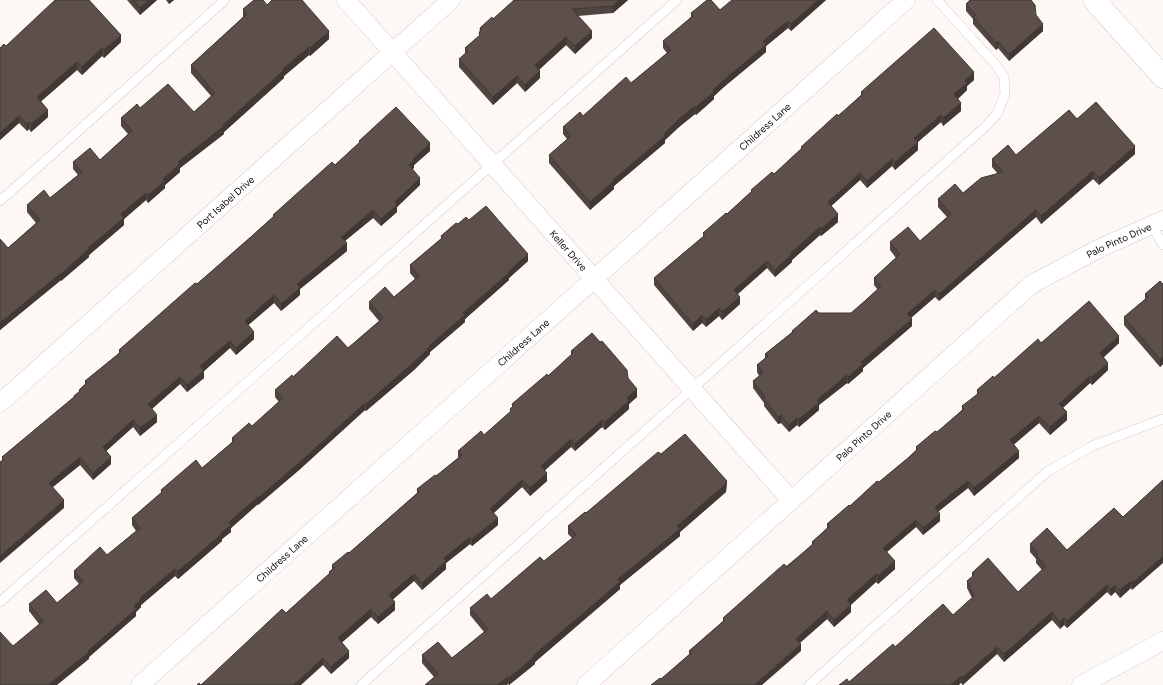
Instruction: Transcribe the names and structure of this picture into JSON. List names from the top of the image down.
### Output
{
  "streets": {
    "street": [
      "Childress Lane",
      "Port Isabel Drive",
      "Palo Pinto Drive",
      "Keller Drive"
    ]
  },
  "crossings": [
    ["Childress Lane", "Keller Drive"],
    ["Port Isabel Drive", "Keller Drive"],
    ["Palo Pinto Drive", "Keller Drive"]
  ]
}
